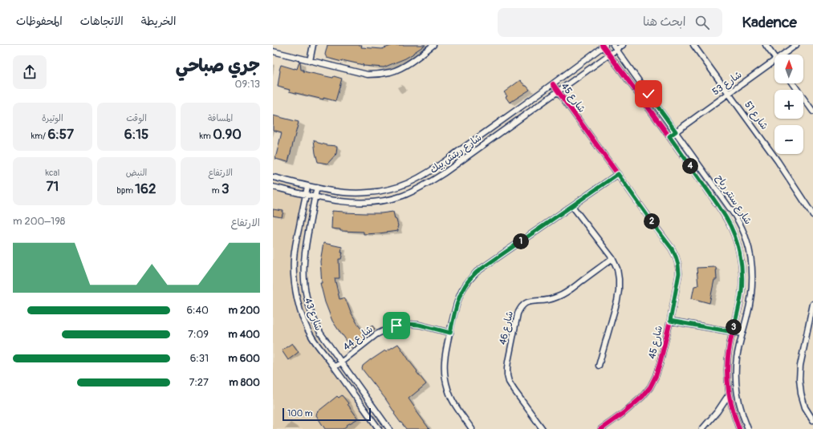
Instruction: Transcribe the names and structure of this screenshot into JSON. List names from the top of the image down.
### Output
{
  "streets": {
    "street": [
      "شارع 53",
      "شارع 45",
      "شارع 51",
      "شارع ريتش بيك",
      "شارع سنتر رباح",
      "شارع 43",
      "شارع 46",
      "شارع 44"
    ]
  },
  "crossings": [
    ["شارع 53", "شارع 51"],
    ["شارع 53", "شارع سنتر رباح"],
    ["شارع 45", "شارع ريتش بيك"],
    ["شارع ريتش بيك", "شارع سنتر رباح"],
    ["شارع ريتش بيك", "شارع 43"],
    ["شارع 43", "شارع 44"]
  ],
  "scale_bar": "100 m",
  "north": "top",
  "page": {
    "header": "Kadence",
    "search": "ابحث هنا",
    "nav": ["الخريطة", "الاتجاهات", "المحفوظات"],
    "heading": ["جري صباحي", "09:13"],
    "map_buttons": ["+", "−"],
    "stats": [
      ["المسافة", "0.90 km"],
      ["الوقت", "6:15"],
      ["الوتيرة", "6:57 /km"],
      ["الارتفاع", "3 m"],
      ["النبض", "162 bpm"],
      ["kcal", "71"]
    ],
    "pins": [
      "4",
      "2",
      "1",
      "3"
    ],
    "chart": ["الارتفاع", "198–200 m"],
    "list": [
      {
        "name": "200 m",
        "note": "6:40"
      },
      {
        "name": "400 m",
        "note": "7:09"
      },
      {
        "name": "600 m",
        "note": "6:31"
      },
      {
        "name": "800 m",
        "note": "7:27"
      }
    ],
    "scale": "100 m"
  }
}
